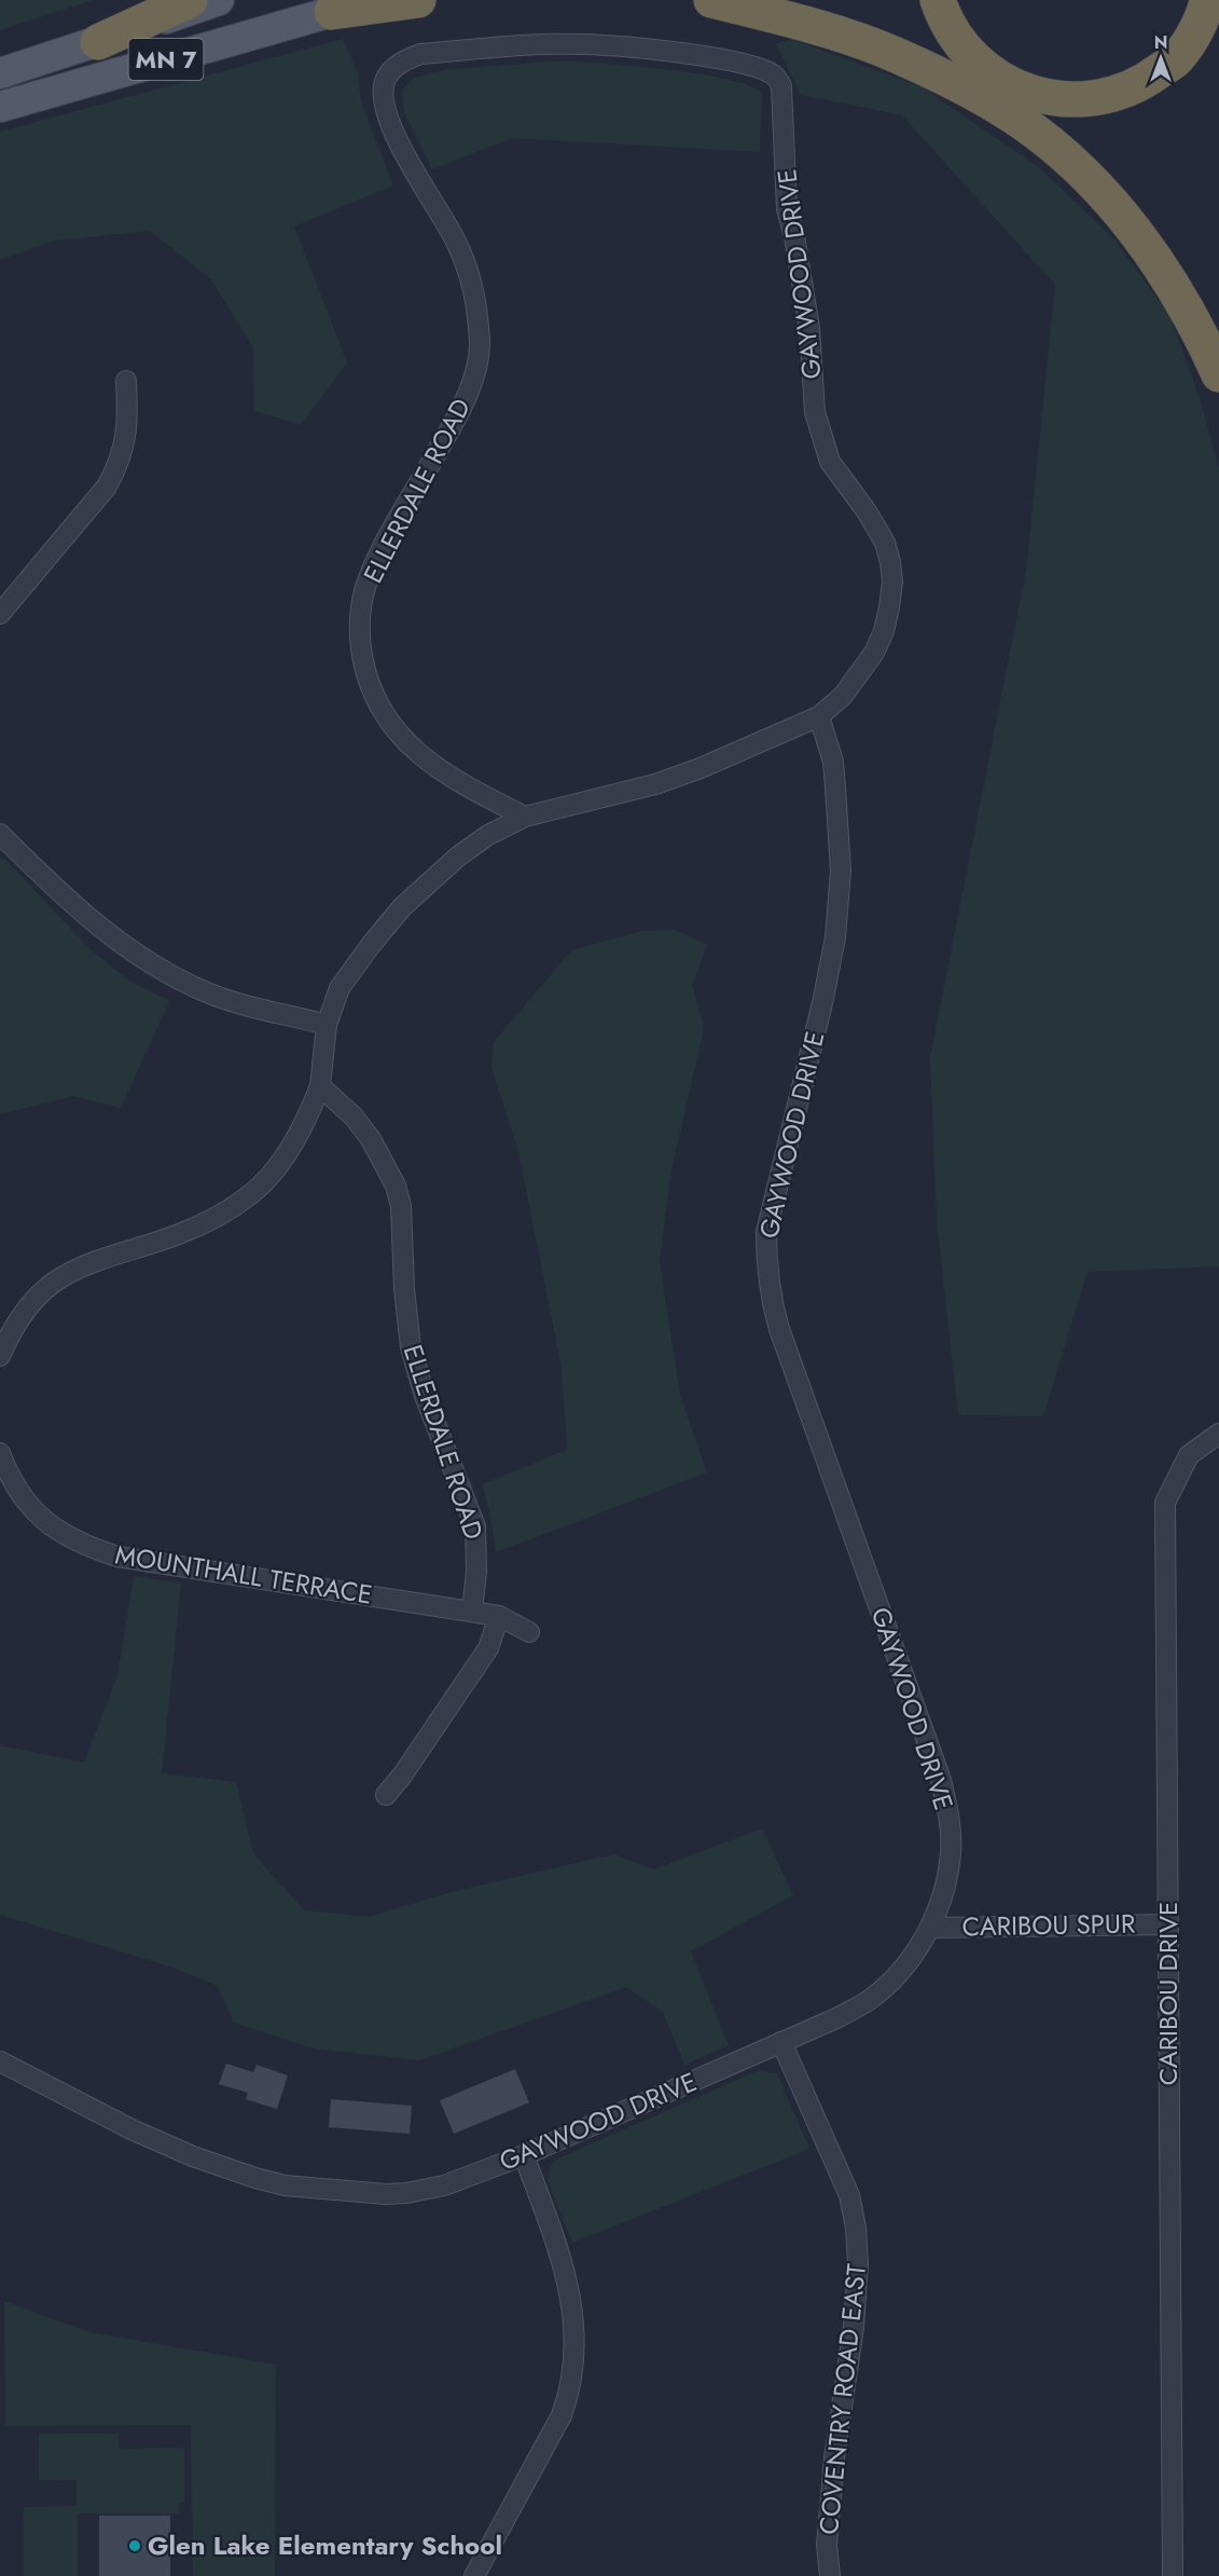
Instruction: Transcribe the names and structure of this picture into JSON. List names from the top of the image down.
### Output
{
  "streets": {
    "main road": ["MN 7"],
    "street": [
      "GAYWOOD DRIVE",
      "ELLERDALE ROAD",
      "MOUNTHALL TERRACE",
      "CARIBOU SPUR",
      "CARIBOU DRIVE",
      "COVENTRY ROAD EAST"
    ]
  },
  "crossings": [
    ["GAYWOOD DRIVE", "ELLERDALE ROAD"],
    ["GAYWOOD DRIVE", "CARIBOU SPUR"],
    ["GAYWOOD DRIVE", "COVENTRY ROAD EAST"],
    ["ELLERDALE ROAD", "MOUNTHALL TERRACE"],
    ["CARIBOU SPUR", "CARIBOU DRIVE"]
  ],
  "places": ["Glen Lake Elementary School"],
  "north": "top"
}
